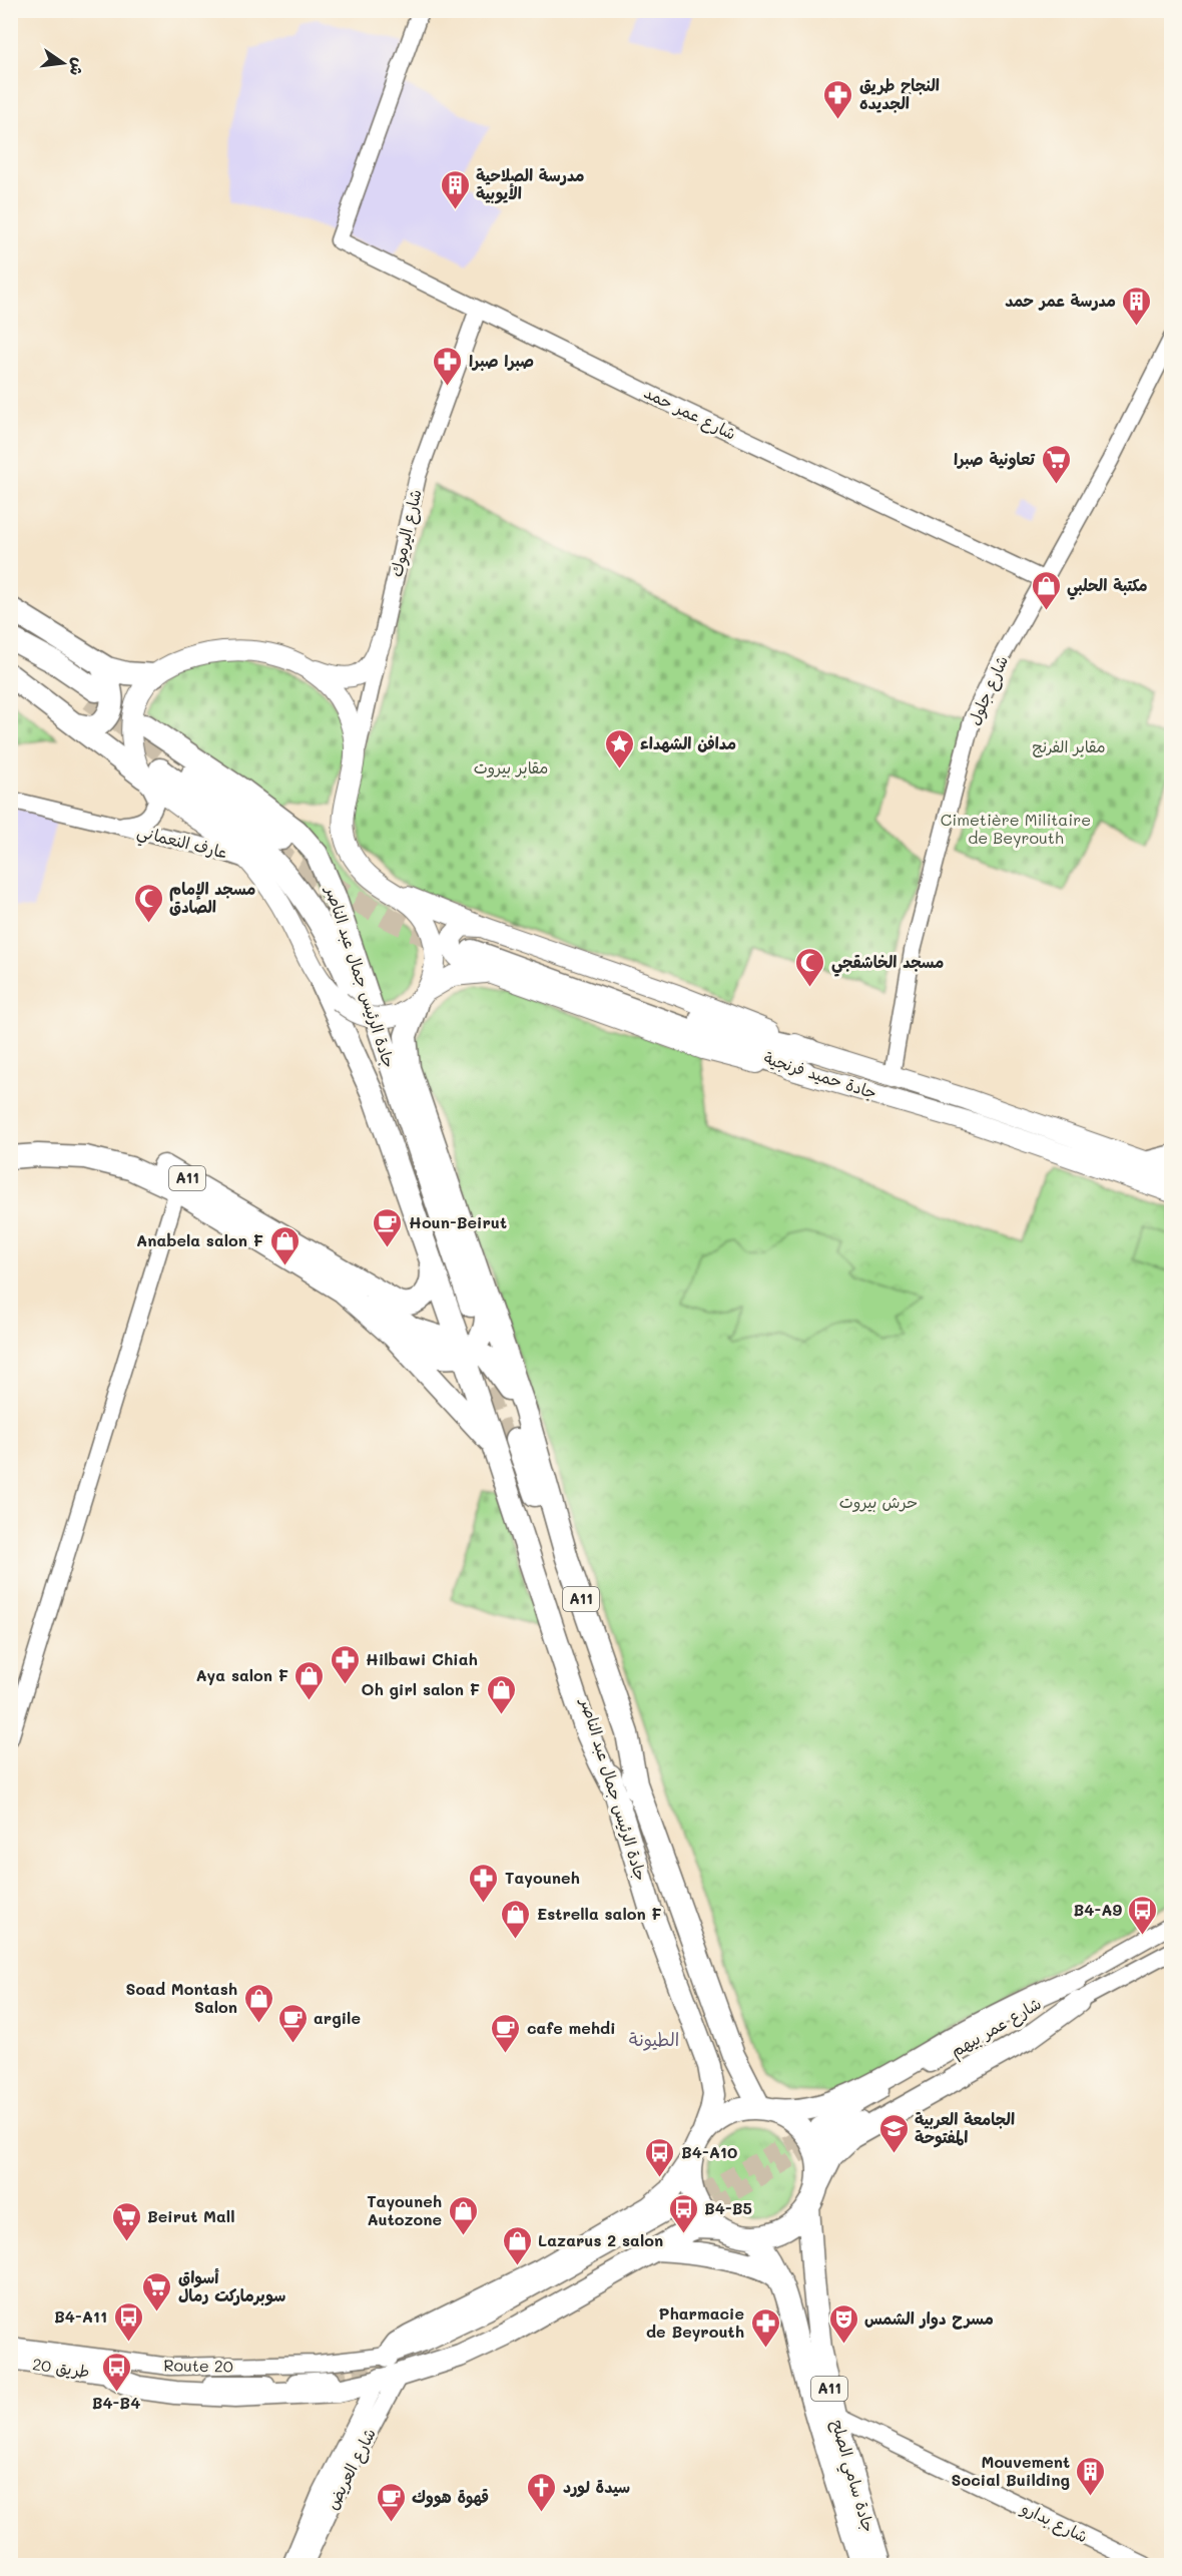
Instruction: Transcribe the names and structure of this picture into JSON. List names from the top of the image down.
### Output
{
  "streets": {
    "highway": [
      "جادة الرئيس جمال عبد الناصر",
      "جادة حميد فرنجية",
      "A11",
      "جادة سامي الصلح"
    ],
    "main road": [
      "شارع عمر حمد",
      "شارع اليرموك",
      "شارع جلول",
      "عارف النعماني",
      "شارع عمر بيهم",
      "Route 20",
      "طريق 20",
      "شارع العريض",
      "شارع بدارو"
    ]
  },
  "crossings": [
    ["شارع عمر حمد", "شارع اليرموك"],
    ["شارع عمر حمد", "شارع جلول"],
    ["شارع جلول", "جادة حميد فرنجية"],
    ["عارف النعماني", "جادة الرئيس جمال عبد الناصر"],
    ["جادة الرئيس جمال عبد الناصر", "A11"],
    ["جادة الرئيس جمال عبد الناصر", "جادة سامي الصلح"],
    ["A11", "جادة سامي الصلح"],
    ["Route 20", "شارع العريض"],
    ["جادة سامي الصلح", "شارع بدارو"]
  ],
  "districts": ["الطيونة"],
  "parks": [
    "مقابر الفرنج",
    "مقابر بيروت",
    "Cimetière Militaire de Beyrouth",
    "حرش بيروت"
  ],
  "places": {
    "pharmacy": [
      "النجاح طريق الجديده",
      "صبرا صبرا",
      "Hilbawi Chiah",
      "Tayouneh",
      "Pharmacie de Beyrouth"
    ],
    "building": ["مدرسة الصلاحية الأيوبية", "مدرسة عمر حمد", "Mouvement Social Building"],
    "supermarket": ["تعاونية صبرا", "Beirut Mall", "أسواق سوبرماركت رمال"],
    "shop": [
      "مكتبة الحلبي",
      "Anabela salon F",
      "Aya salon F",
      "Oh girl salon F",
      "Estrella salon F",
      "Soad Montash Salon",
      "Tayouneh Autozone",
      "Lazarus 2 salon"
    ],
    "place": ["مدافن الشهداء"],
    "mosque": ["مسجد الإمام الصادق", "مسجد الخاشقجي"],
    "cafe": [
      "Houn-Beirut",
      "argile",
      "cafe mehdi",
      "قهوة هووك"
    ],
    "bus stop": [
      "B4-A9",
      "B4-A10",
      "B4-B5",
      "B4-A11",
      "B4-B4"
    ],
    "school or university": ["الجامعة العربية المفتوحة"],
    "theatre": ["مسرح دوار الشمس"],
    "church": ["سيدة لورد"]
  },
  "north": "right"
}
